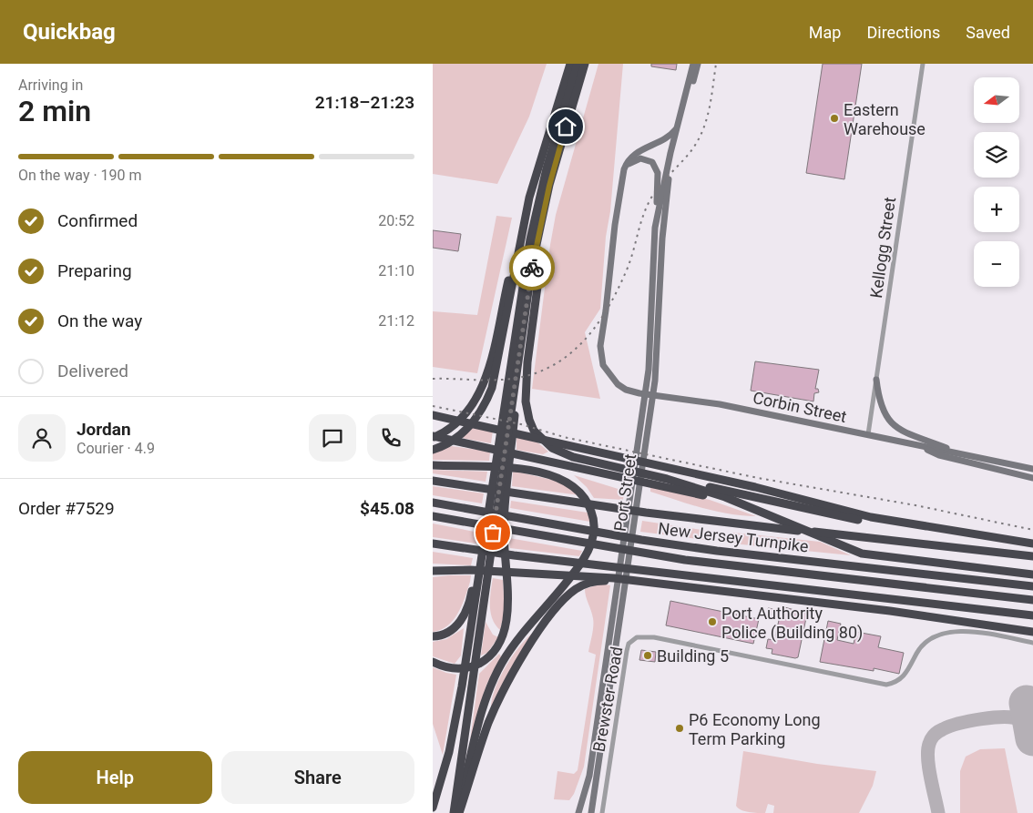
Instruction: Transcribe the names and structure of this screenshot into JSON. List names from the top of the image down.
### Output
{
  "streets": {
    "highway": ["New Jersey Turnpike"],
    "main road": ["Corbin Street", "Port Street"],
    "street": ["Kellogg Street", "Brewster Road"]
  },
  "crossings": [
    ["Kellogg Street", "Corbin Street"]
  ],
  "places": [
    "Eastern Warehouse",
    "Port Authority Police (Building 80)",
    "Building 5",
    "P6 Economy Long Term Parking"
  ],
  "north": "left",
  "page": {
    "header": "Quickbag",
    "nav": ["Map", "Directions", "Saved"],
    "heading": ["2 min", "Arriving in", "21:18–21:23"],
    "panel": [
      "Jordan",
      "Courier · 4.9",
      "Order #7529",
      "$45.08"
    ],
    "map_buttons": ["+", "−"],
    "bar": "On the way · 190 m",
    "list": [
      ["Confirmed", "20:52"],
      ["Preparing", "21:10"],
      ["On the way", "21:12"],
      "Delivered"
    ],
    "buttons": ["Help", "Share"]
  }
}
